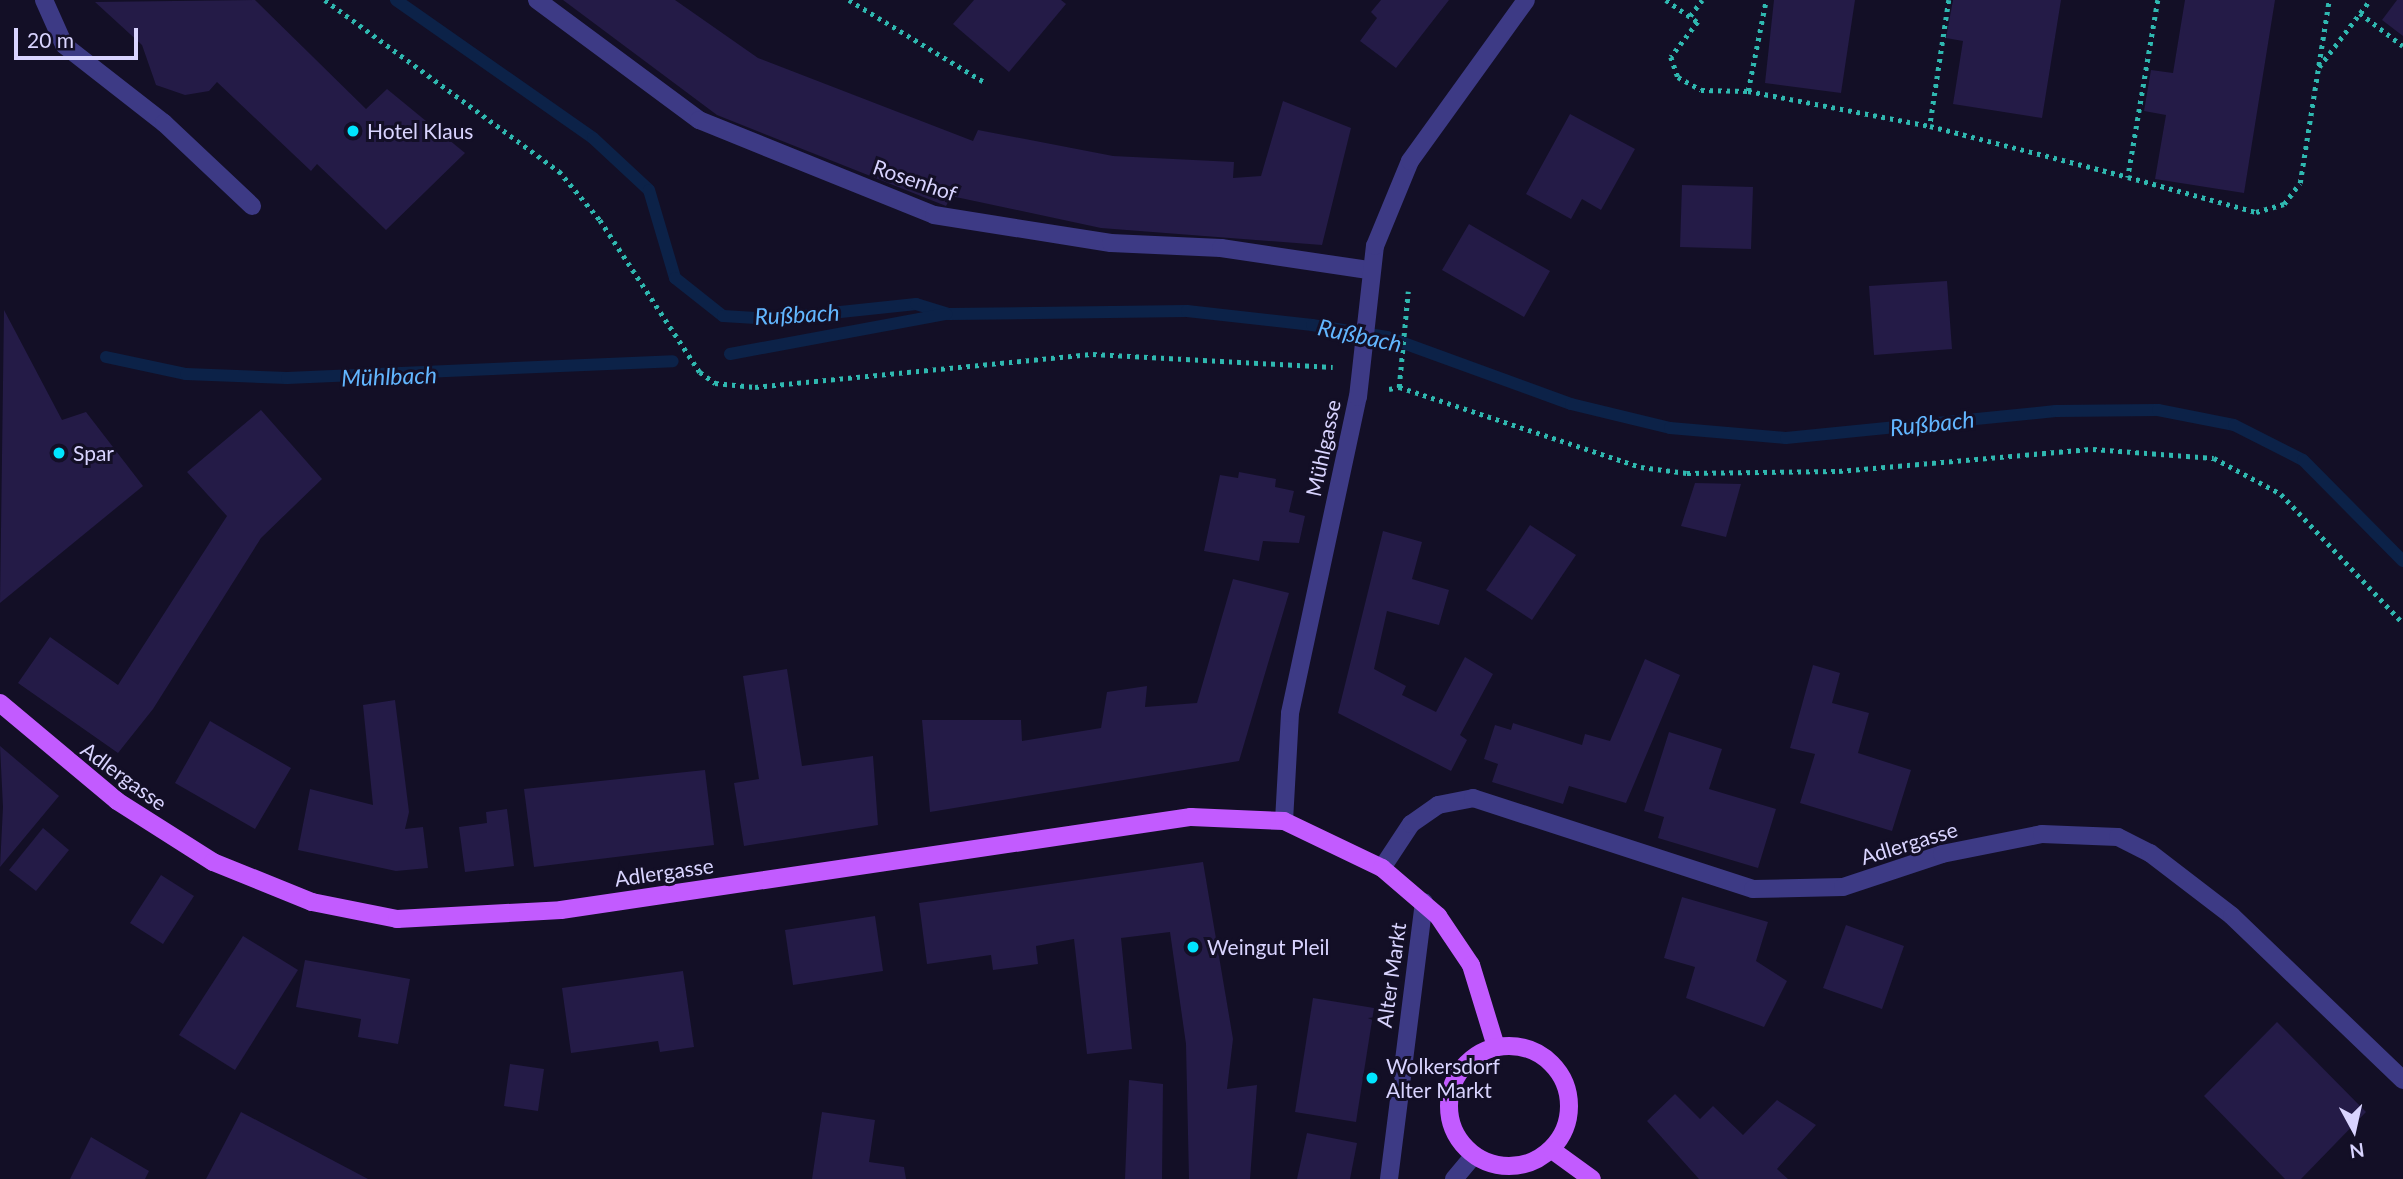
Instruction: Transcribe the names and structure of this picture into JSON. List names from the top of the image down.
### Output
{
  "streets": {
    "main road": ["Adlergasse"],
    "street": ["Rosenhof", "Mühlgasse", "Alter Markt"]
  },
  "crossings": [
    ["Rosenhof", "Mühlgasse"],
    ["Mühlgasse", "Adlergasse"],
    ["Adlergasse", "Alter Markt"]
  ],
  "water": ["Rußbach", "Mühlbach"],
  "places": [
    "Hotel Klaus",
    "Spar",
    "Weingut Pleil",
    "Wolkersdorf Alter Markt"
  ],
  "scale_bar": "20 m",
  "north": "bottom"
}
